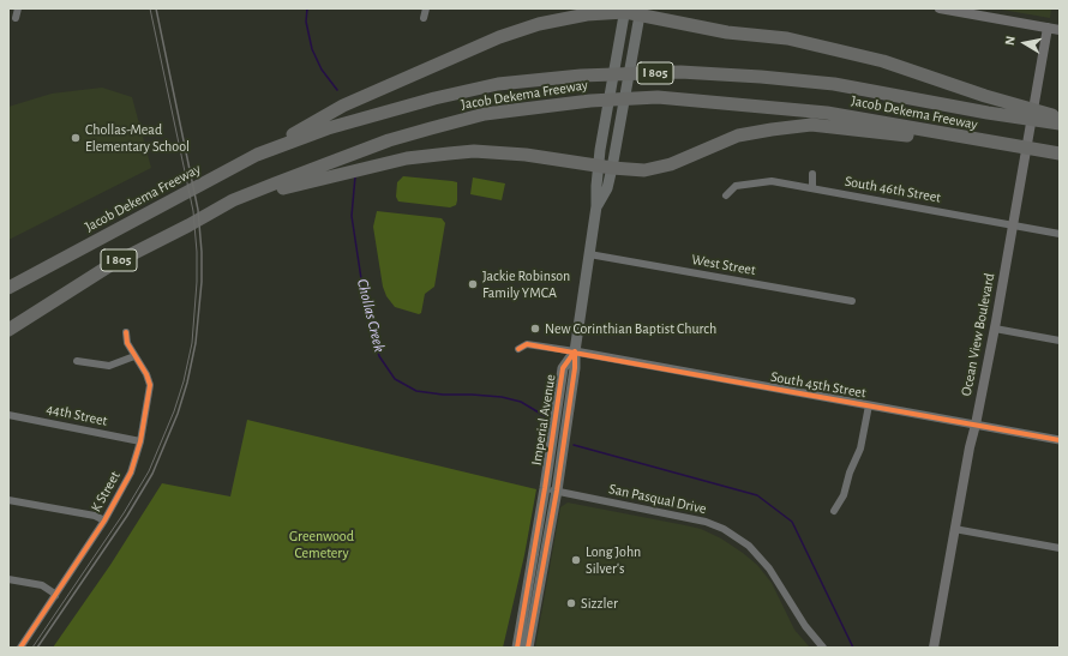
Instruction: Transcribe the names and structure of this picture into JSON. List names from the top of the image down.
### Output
{
  "streets": {
    "highway": ["I 805", "Jacob Dekema Freeway"],
    "main road": ["Ocean View Boulevard", "Imperial Avenue"],
    "street": [
      "South 46th Street",
      "West Street",
      "South 45th Street",
      "44th Street",
      "K Street",
      "San Pasqual Drive"
    ]
  },
  "crossings": [
    ["South 46th Street", "Ocean View Boulevard"],
    ["West Street", "Imperial Avenue"],
    ["Ocean View Boulevard", "South 45th Street"],
    ["South 45th Street", "Imperial Avenue"],
    ["44th Street", "K Street"],
    ["Imperial Avenue", "San Pasqual Drive"]
  ],
  "water": ["Chollas Creek"],
  "parks": ["Greenwood Cemetery"],
  "places": [
    "Chollas-Mead Elementary School",
    "Jackie Robinson Family YMCA",
    "New Corinthian Baptist Church",
    "Long John Silver's",
    "Sizzler"
  ],
  "north": "left"
}
